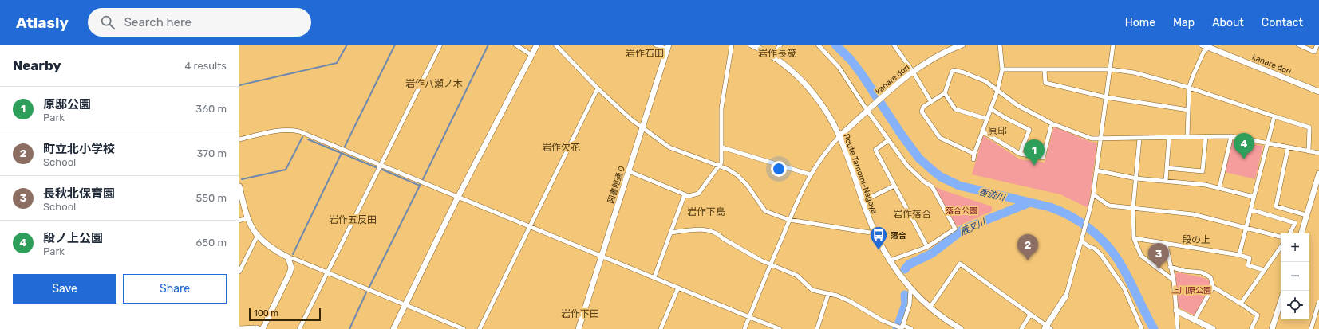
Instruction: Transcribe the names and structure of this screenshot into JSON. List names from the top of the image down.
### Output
{
  "streets": {
    "street": ["kanare dori", "Route Tamomi-Nagoya", "図書館通り"]
  },
  "crossings": [
    ["kanare dori", "Route Tamomi-Nagoya"]
  ],
  "districts": [
    "岩作石田",
    "岩作長筬",
    "岩作八瀬ノ木",
    "原邸",
    "岩作欠花",
    "岩作下島",
    "岩作落合",
    "岩作五反田",
    "段の上",
    "岩作下田"
  ],
  "water": ["香流川", "雁又川"],
  "parks": ["落合公園", "上川原公園"],
  "places": {
    "bus stop": ["落合"]
  },
  "scale_bar": "100 m",
  "page": {
    "header": "Atlasly",
    "search": "Search here",
    "nav": [
      "Home",
      "Map",
      "About",
      "Contact"
    ],
    "heading": ["Nearby", "4 results"],
    "list": [
      {
        "mark": "1",
        "name": "原邸公園",
        "note": "Park",
        "value": "360 m"
      },
      {
        "mark": "2",
        "name": "町立北小学校",
        "note": "School",
        "value": "370 m"
      },
      {
        "mark": "3",
        "name": "長秋北保育園",
        "note": "School",
        "value": "550 m"
      },
      {
        "mark": "4",
        "name": "段ノ上公園",
        "note": "Park",
        "value": "650 m"
      }
    ],
    "pins": [
      "4",
      "1",
      "2",
      "3"
    ],
    "map_buttons": ["+", "−"],
    "buttons": ["Save", "Share"],
    "scale": "100 m"
  }
}
